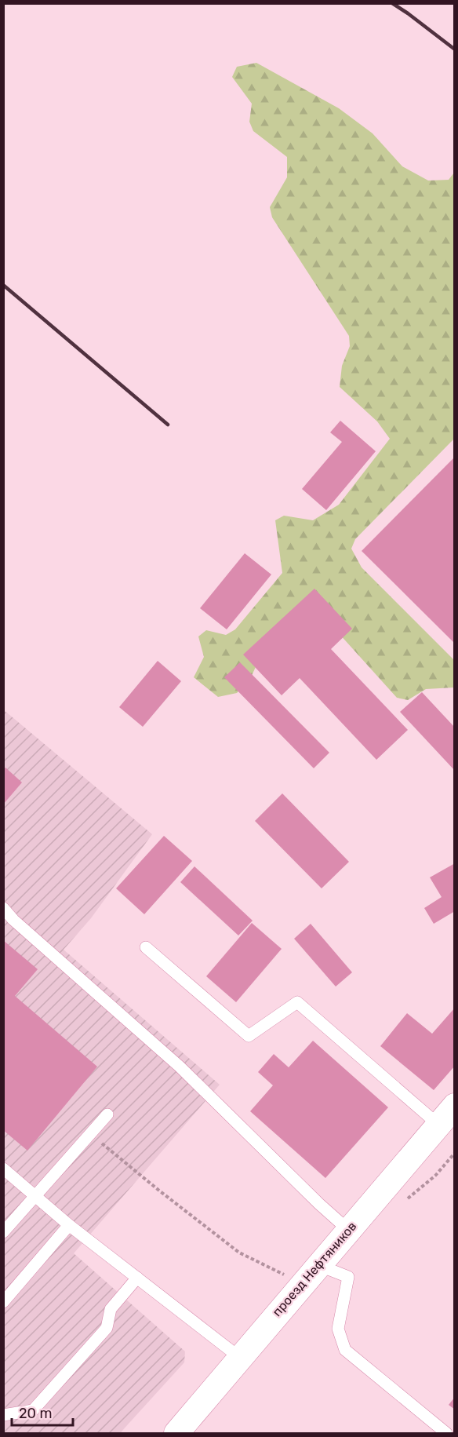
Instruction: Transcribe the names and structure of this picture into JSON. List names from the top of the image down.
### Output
{
  "streets": {
    "street": ["проезд Нефтяников"]
  },
  "scale_bar": "20 m"
}
